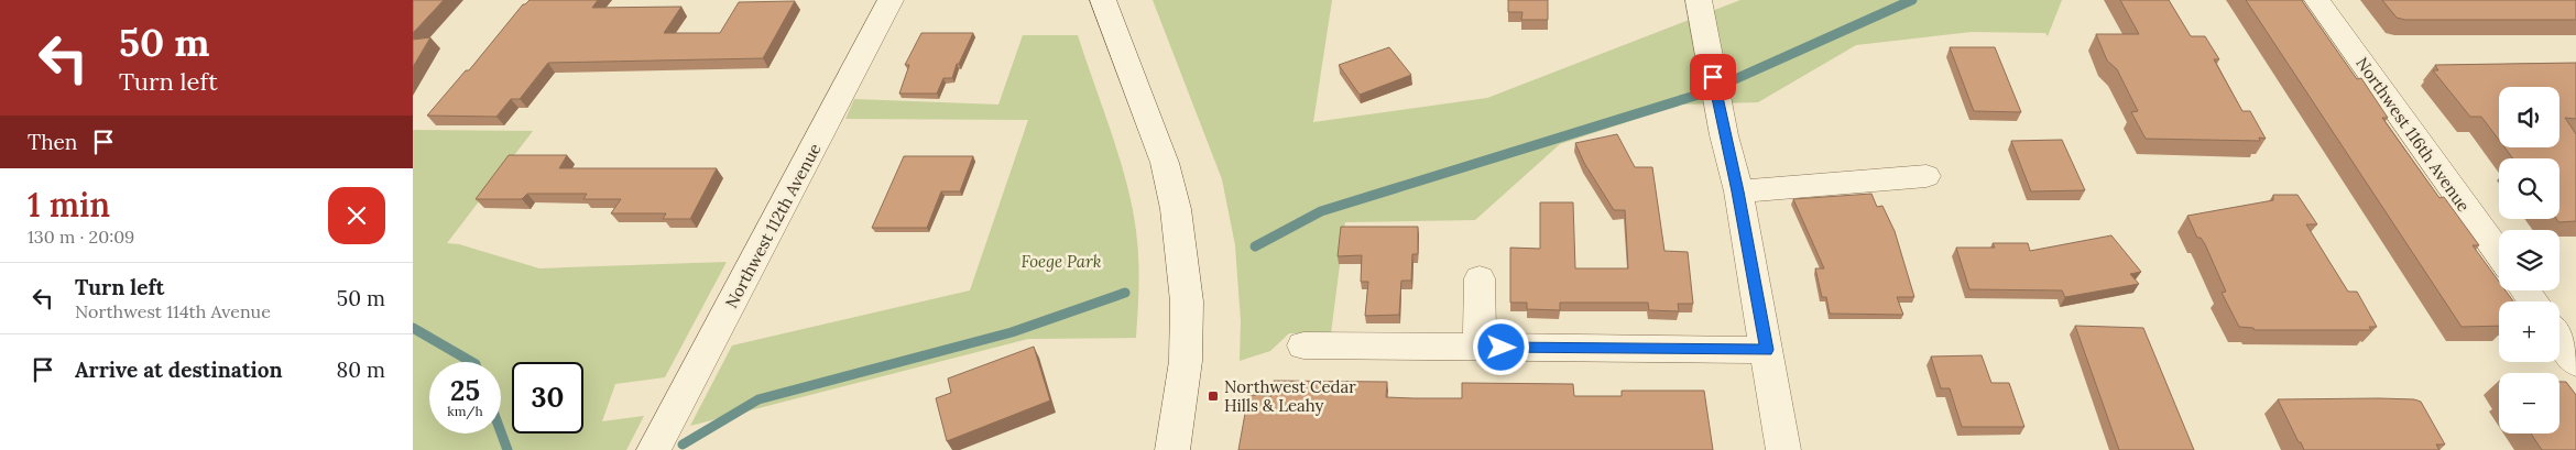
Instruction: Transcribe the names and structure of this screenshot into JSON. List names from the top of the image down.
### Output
{
  "streets": {
    "street": ["Northwest 116th Avenue", "Northwest 112th Avenue"]
  },
  "parks": ["Foege Park"],
  "places": {
    "transit": ["Northwest Cedar Hills & Leahy"]
  },
  "page": {
    "turn": ["50 m", "Turn left"],
    "map_buttons": ["+", "−"],
    "then": "Then",
    "heading": ["1 min", "130 m · 20:09"],
    "list": [
      {
        "name": "Turn left",
        "note": "Northwest 114th Avenue",
        "value": "50 m"
      },
      {
        "name": "Arrive at destination",
        "value": "80 m"
      }
    ],
    "speed": "25 km/h",
    "limit": "30"
  }
}
